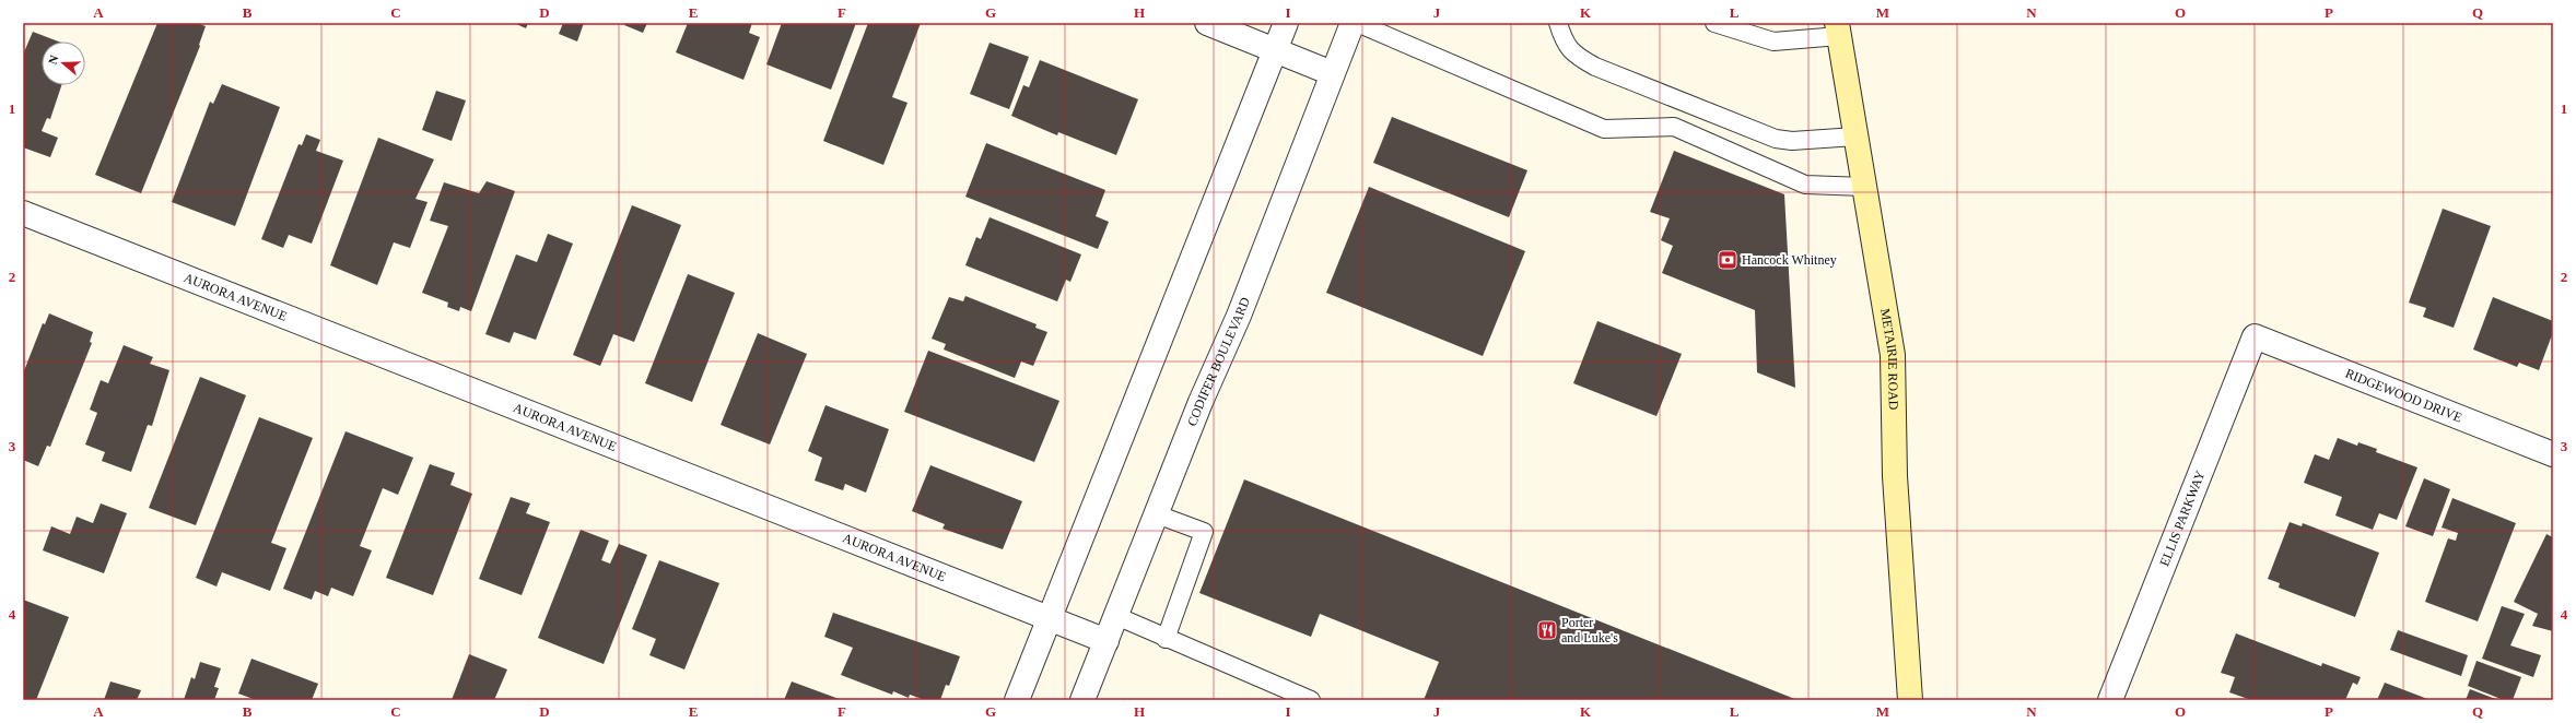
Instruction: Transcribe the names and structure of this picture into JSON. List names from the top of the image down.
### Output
{
  "streets": {
    "main road": ["METAIRIE ROAD"],
    "street": [
      "AURORA AVENUE",
      "CODIFER BOULEVARD",
      "RIDGEWOOD DRIVE",
      "ELLIS PARKWAY"
    ]
  },
  "crossings": [
    ["AURORA AVENUE", "CODIFER BOULEVARD"],
    ["RIDGEWOOD DRIVE", "ELLIS PARKWAY"]
  ],
  "places": {
    "bank": ["Hancock Whitney"],
    "restaurant": ["Porter and Luke's"]
  },
  "north": "left",
  "grid": {
    "columns": [
      "A",
      "B",
      "C",
      "D",
      "E",
      "F",
      "G",
      "H",
      "I",
      "J",
      "K",
      "L",
      "M",
      "N",
      "O",
      "P",
      "Q"
    ],
    "rows": [
      "1",
      "2",
      "3",
      "4"
    ]
  }
}
